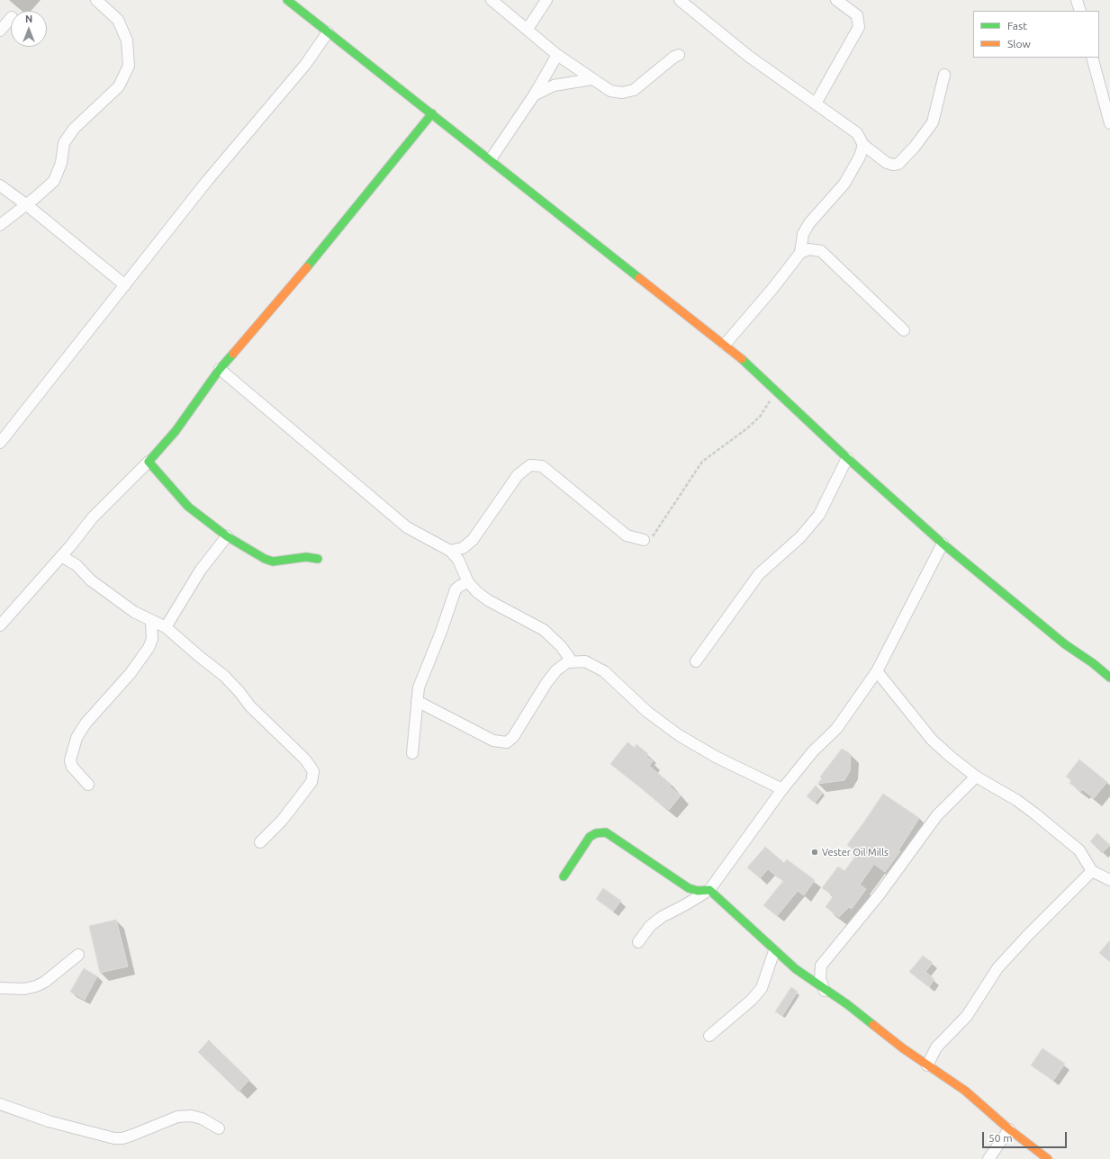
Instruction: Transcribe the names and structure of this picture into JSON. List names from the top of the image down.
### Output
{
  "places": ["Vester Oil Mills"],
  "legend": ["Fast", "Slow"],
  "scale_bar": "50 m",
  "north": "top"
}
